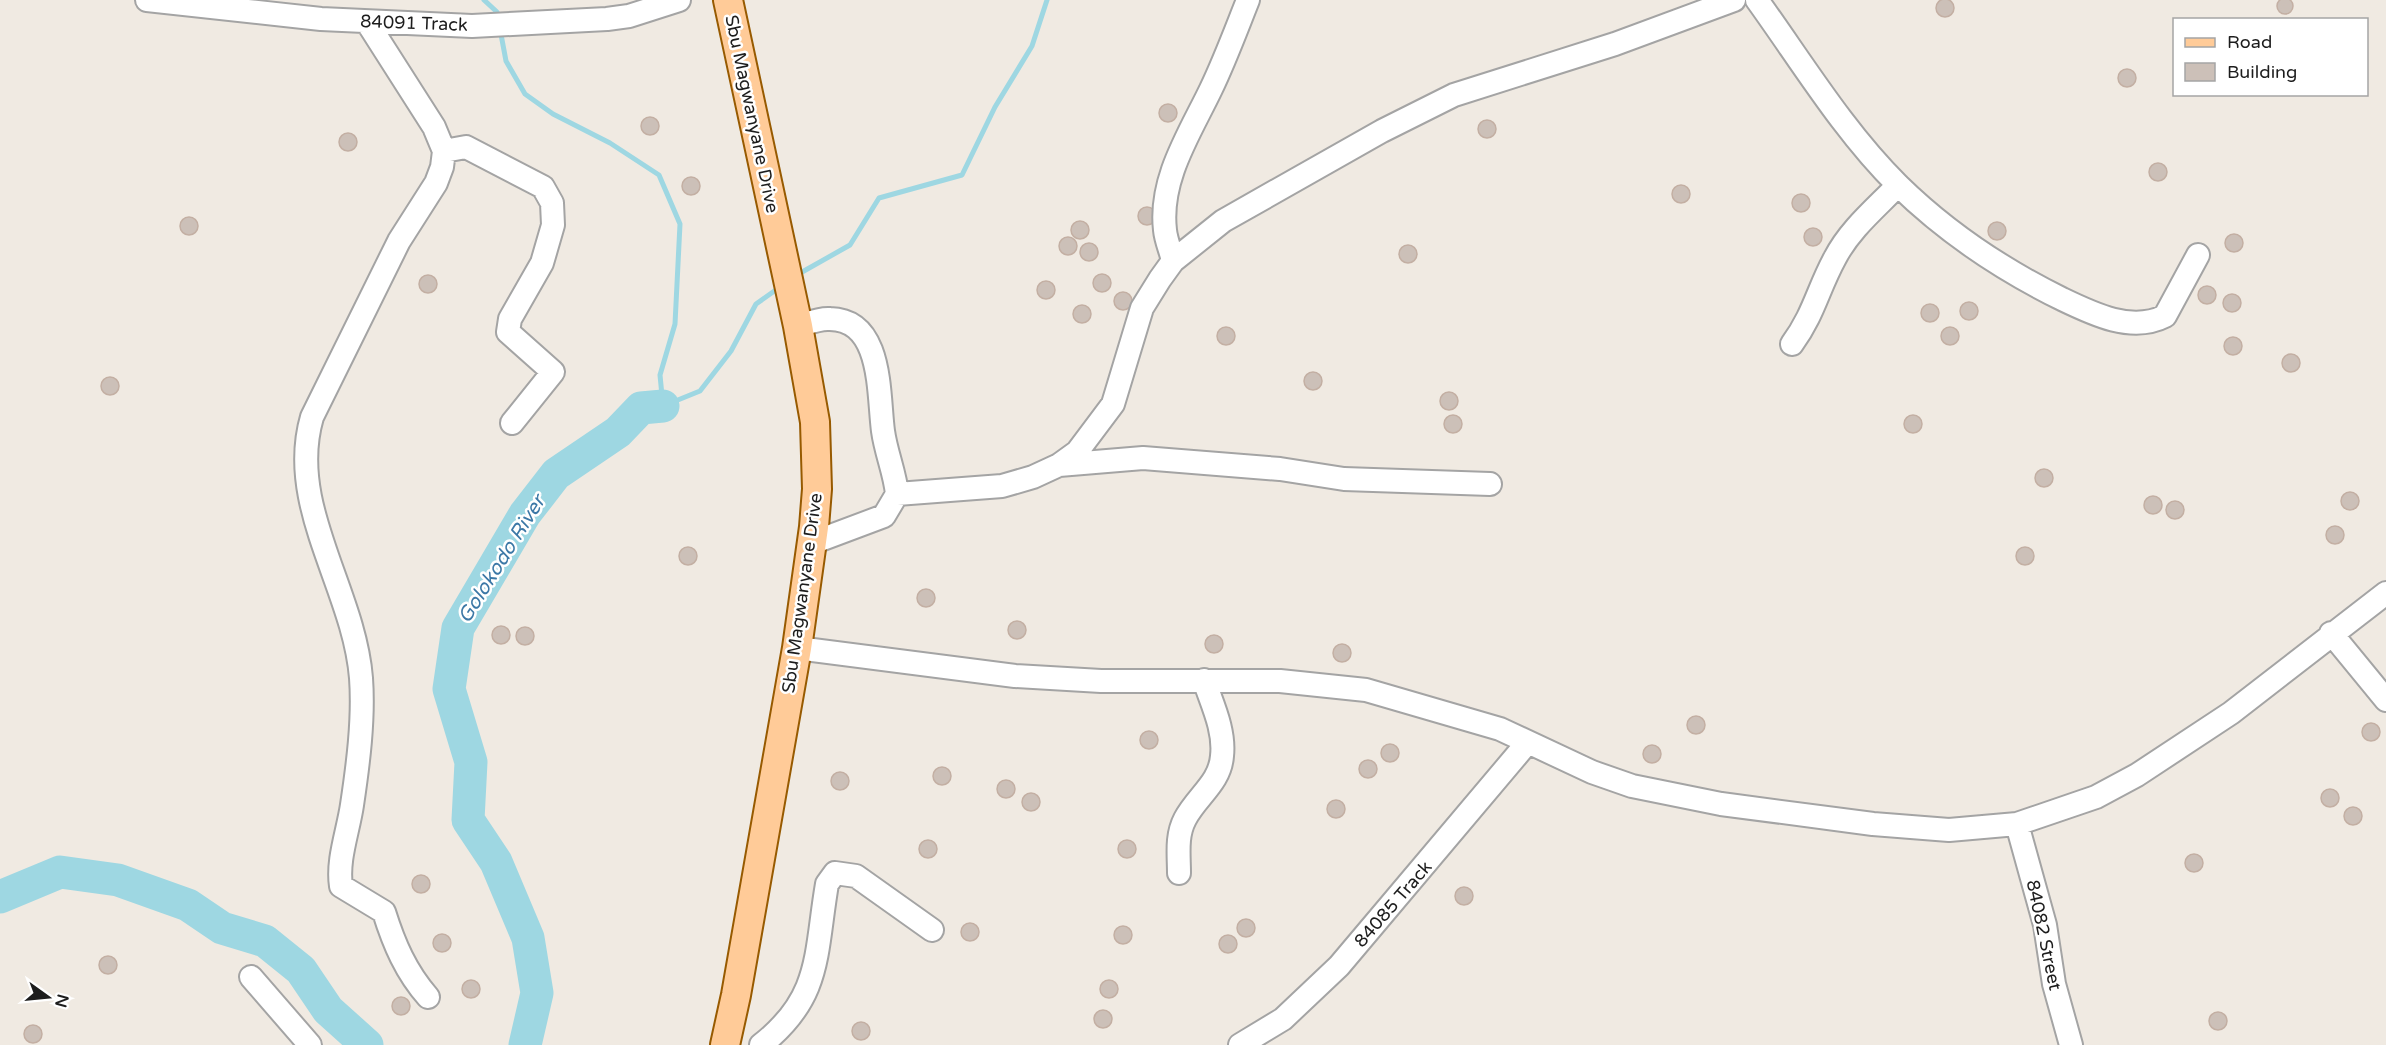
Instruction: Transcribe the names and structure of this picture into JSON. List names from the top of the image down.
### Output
{
  "streets": {
    "main road": ["Sbu Magwanyane Drive"],
    "street": ["84091 Track", "84085 Track", "84082 Street"]
  },
  "water": ["Golokodo River"],
  "legend": ["Road", "Building"],
  "north": "right"
}
